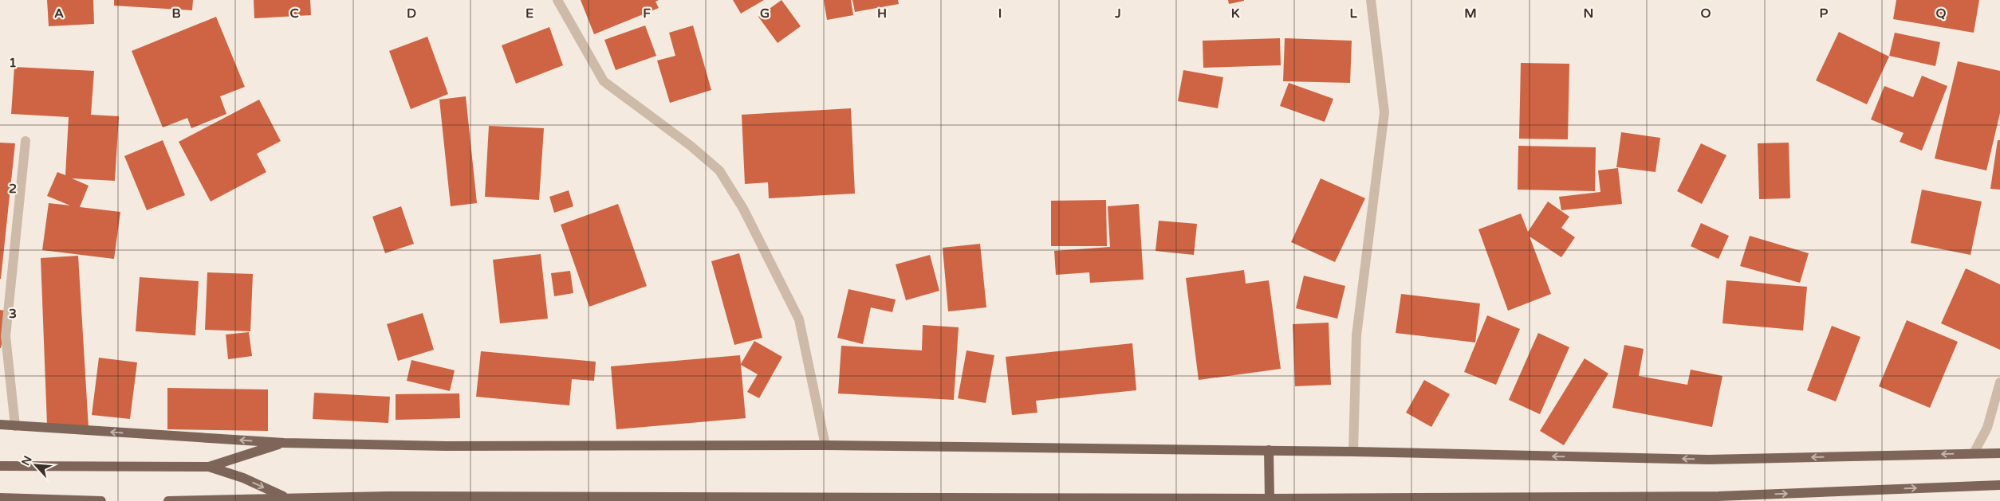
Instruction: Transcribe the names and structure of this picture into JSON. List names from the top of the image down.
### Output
{
  "north": "top left",
  "grid": {
    "columns": [
      "A",
      "B",
      "C",
      "D",
      "E",
      "F",
      "G",
      "H",
      "I",
      "J",
      "K",
      "L",
      "M",
      "N",
      "O",
      "P",
      "Q"
    ],
    "rows": ["1", "2", "3"]
  }
}
